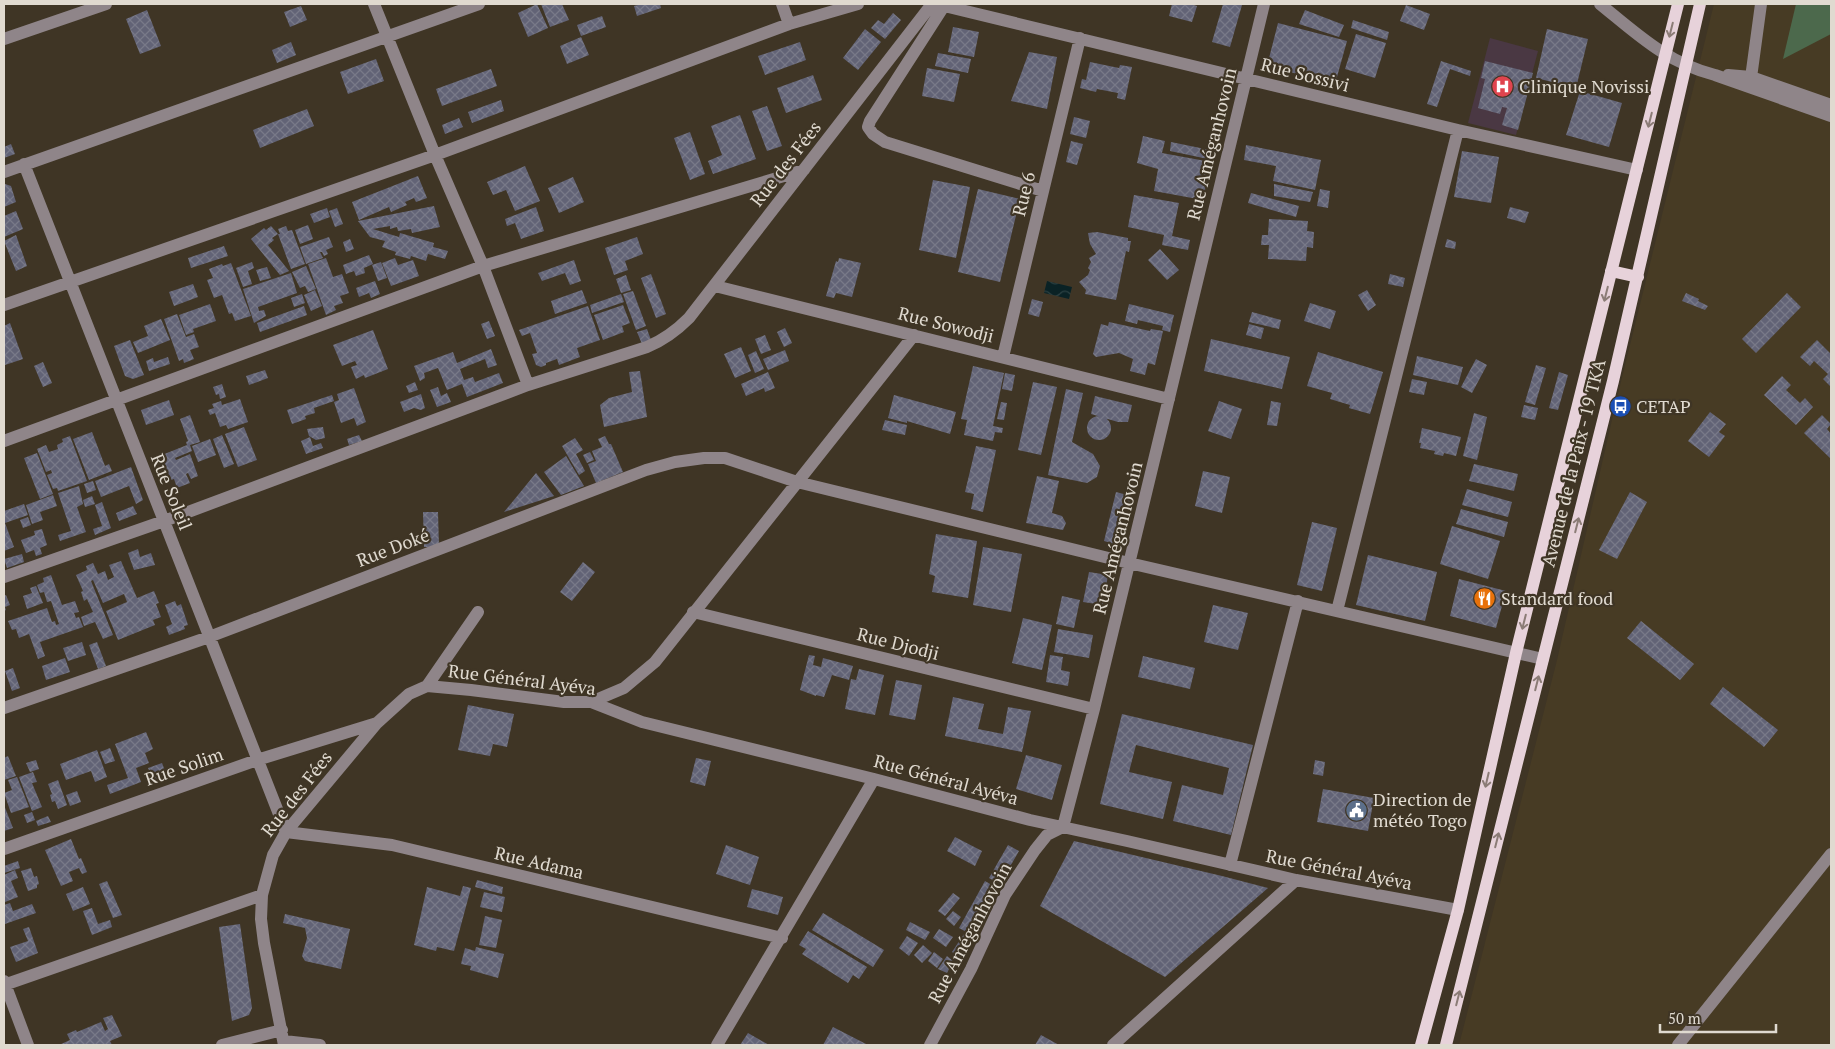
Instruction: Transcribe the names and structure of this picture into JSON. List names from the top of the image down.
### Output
{
  "streets": {
    "main road": ["Avenue de la Paix - 19 TKA"],
    "street": [
      "Rue Sossivi",
      "Rue Améganhovoin",
      "Rue des Fées",
      "Rue 6",
      "Rue Sowodji",
      "Rue Soleil",
      "Rue Doké",
      "Rue Djodji",
      "Rue Général Ayéva",
      "Rue Solim",
      "Rue Adama"
    ]
  },
  "crossings": [
    ["Rue Sossivi", "Rue Améganhovoin"],
    ["Rue Sossivi", "Rue des Fées"],
    ["Rue Sossivi", "Rue 6"],
    ["Rue Sossivi", "Avenue de la Paix - 19 TKA"],
    ["Rue Améganhovoin", "Rue Sowodji"],
    ["Rue Améganhovoin", "Rue Doké"],
    ["Rue Améganhovoin", "Rue Djodji"],
    ["Rue Améganhovoin", "Rue Général Ayéva"],
    ["Rue des Fées", "Rue Sowodji"],
    ["Rue des Fées", "Rue Soleil"],
    ["Rue des Fées", "Rue Général Ayéva"],
    ["Rue des Fées", "Rue Solim"],
    ["Rue des Fées", "Rue Adama"],
    ["Rue 6", "Rue Sowodji"],
    ["Avenue de la Paix - 19 TKA", "Rue Doké"],
    ["Avenue de la Paix - 19 TKA", "Rue Général Ayéva"],
    ["Rue Soleil", "Rue Doké"],
    ["Rue Soleil", "Rue Solim"],
    ["Rue Soleil", "Rue Adama"]
  ],
  "places": {
    "hospital": ["Clinique Novissi"],
    "bus stop": ["CETAP"],
    "restaurant": ["Standard food"],
    "public building": ["Direction de météo Togo"]
  },
  "scale_bar": "50 m"
}
